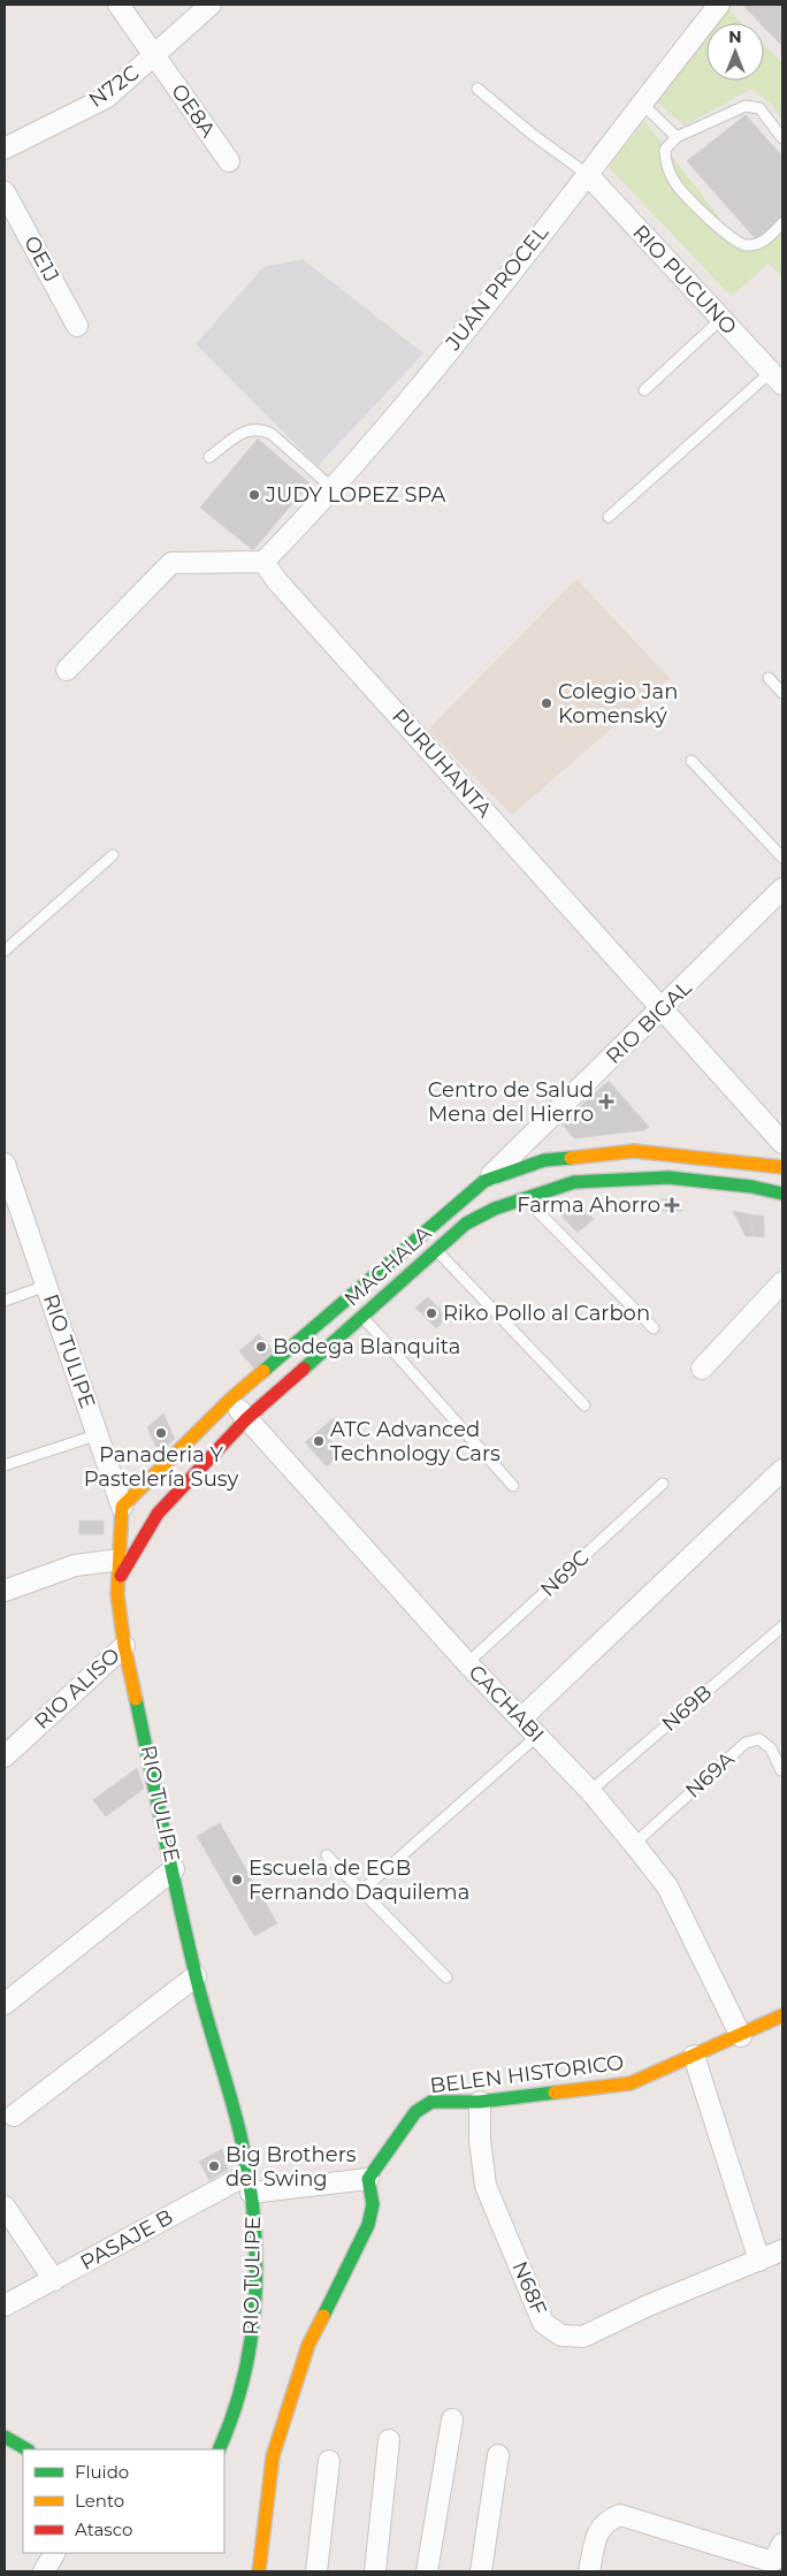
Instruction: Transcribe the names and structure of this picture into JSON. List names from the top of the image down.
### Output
{
  "streets": {
    "main road": ["MACHALA", "RIO TULIPE", "BELEN HISTORICO"],
    "street": [
      "N72C",
      "OE8A",
      "OE1J",
      "RIO PUCUNO",
      "JUAN PROCEL",
      "PURUHANTA",
      "RIO BIGAL",
      "RIO ALISO",
      "CACHABI",
      "PASAJE B",
      "N68F"
    ],
    "lane": ["N69C", "N69B", "N69A"]
  },
  "crossings": [
    ["N72C", "OE8A"],
    ["RIO PUCUNO", "JUAN PROCEL"],
    ["JUAN PROCEL", "PURUHANTA"],
    ["PURUHANTA", "RIO BIGAL"],
    ["RIO BIGAL", "MACHALA"],
    ["MACHALA", "RIO TULIPE"],
    ["MACHALA", "CACHABI"],
    ["RIO TULIPE", "RIO ALISO"],
    ["RIO TULIPE", "PASAJE B"],
    ["N69C", "CACHABI"],
    ["CACHABI", "N69B"],
    ["CACHABI", "N69A"],
    ["CACHABI", "BELEN HISTORICO"],
    ["BELEN HISTORICO", "N68F"]
  ],
  "places": {
    "other": [
      "JUDY LOPEZ SPA",
      "Colegio Jan Komenský",
      "Riko Pollo al Carbon",
      "Bodega Blanquita",
      "Panaderia Y Pastelería Susy",
      "ATC Advanced Technology Cars",
      "Escuela de EGB Fernando Daquilema",
      "Big Brothers del Swing"
    ],
    "health": ["Centro de Salud Mena del Hierro", "Farma Ahorro"]
  },
  "legend": ["Fluido", "Lento", "Atasco"],
  "north": "top"
}
